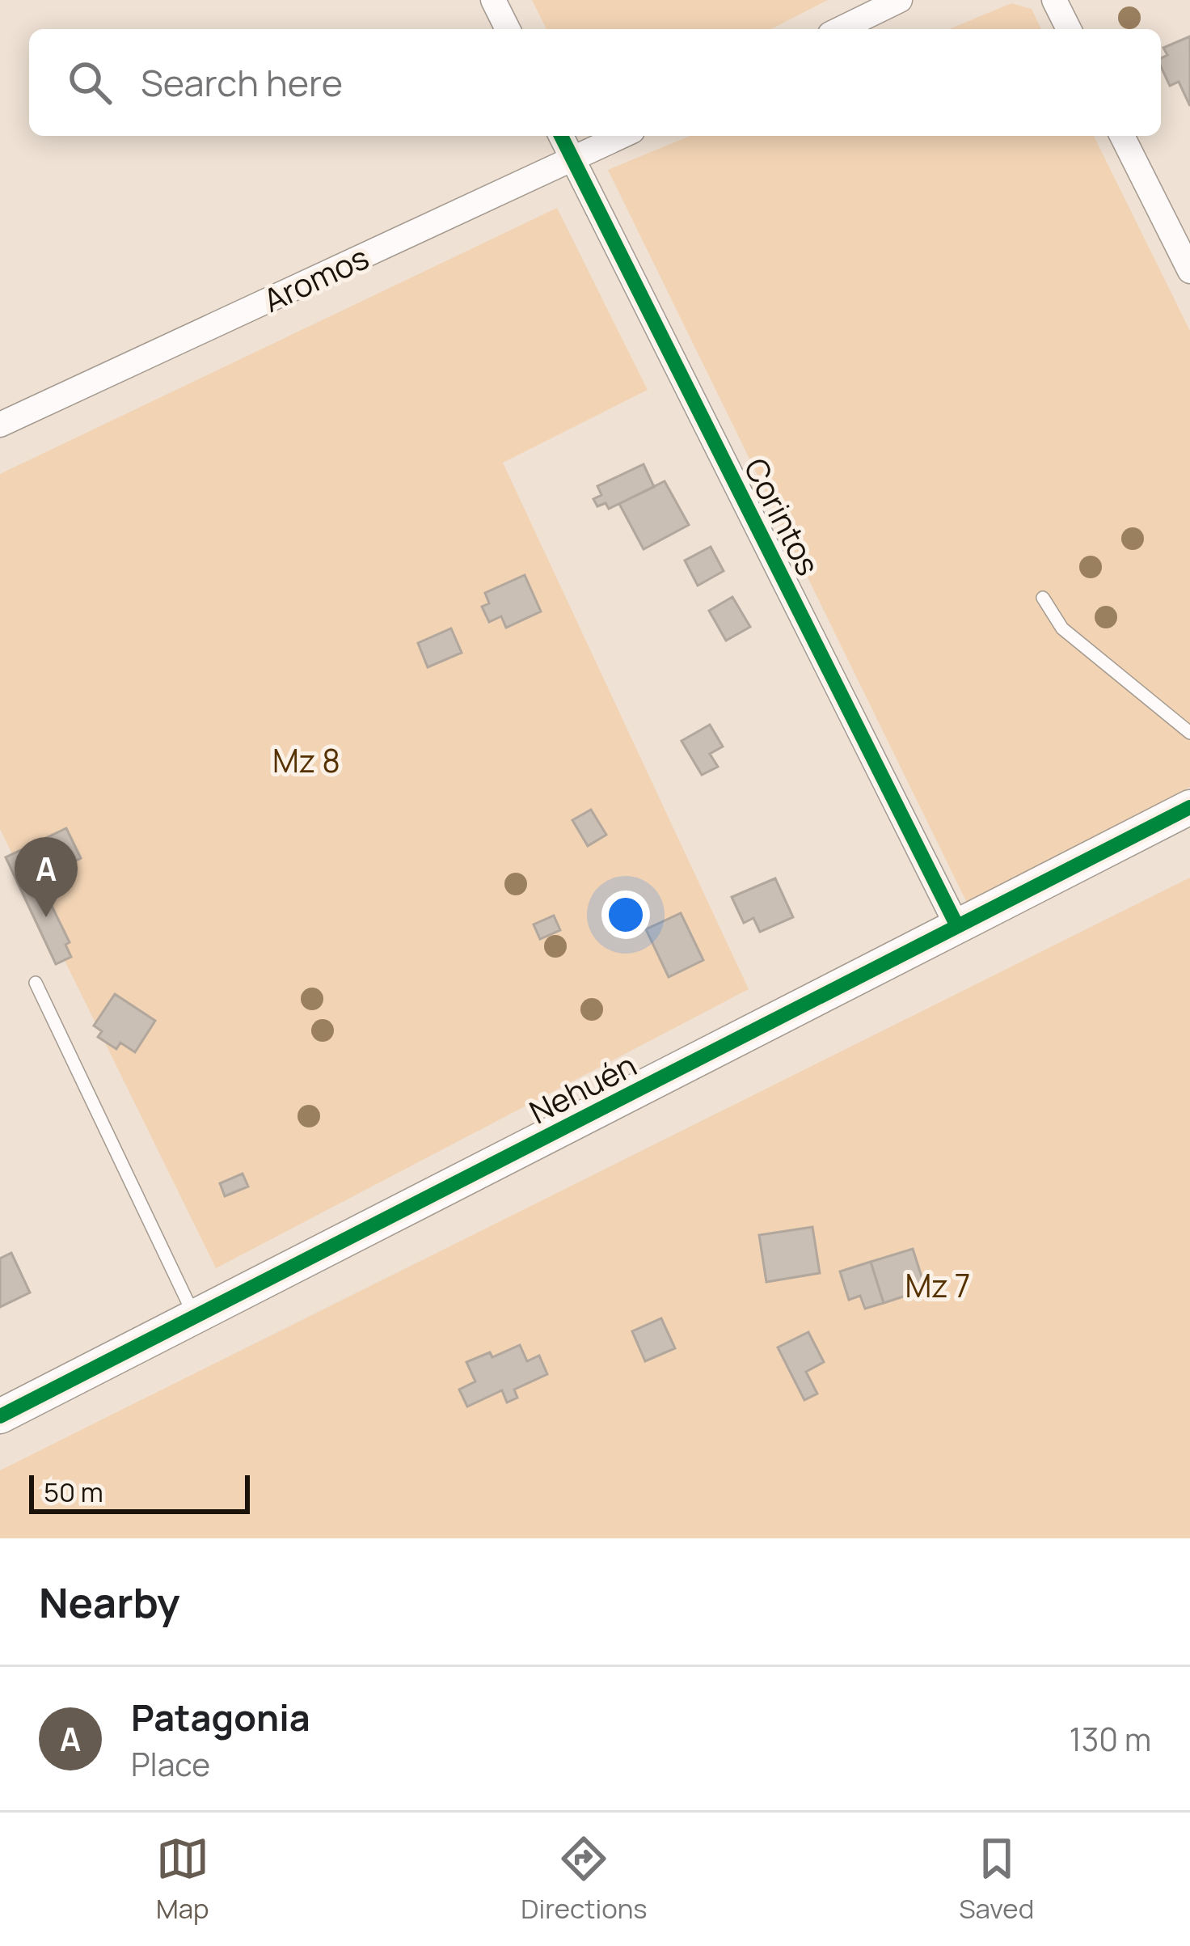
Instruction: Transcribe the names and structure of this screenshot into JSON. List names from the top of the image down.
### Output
{
  "streets": {
    "street": ["Aromos", "Corintos", "Nehuén"]
  },
  "crossings": [
    ["Aromos", "Corintos"],
    ["Corintos", "Nehuén"]
  ],
  "parks": ["Mz 8", "Mz 7"],
  "scale_bar": "50 m",
  "page": {
    "search": "Search here",
    "pins": "A",
    "scale": "50 m",
    "heading": "Nearby",
    "list": [
      {
        "mark": "A",
        "name": "Patagonia",
        "note": "Place",
        "value": "130 m"
      }
    ],
    "nav": ["Map", "Directions", "Saved"]
  }
}
